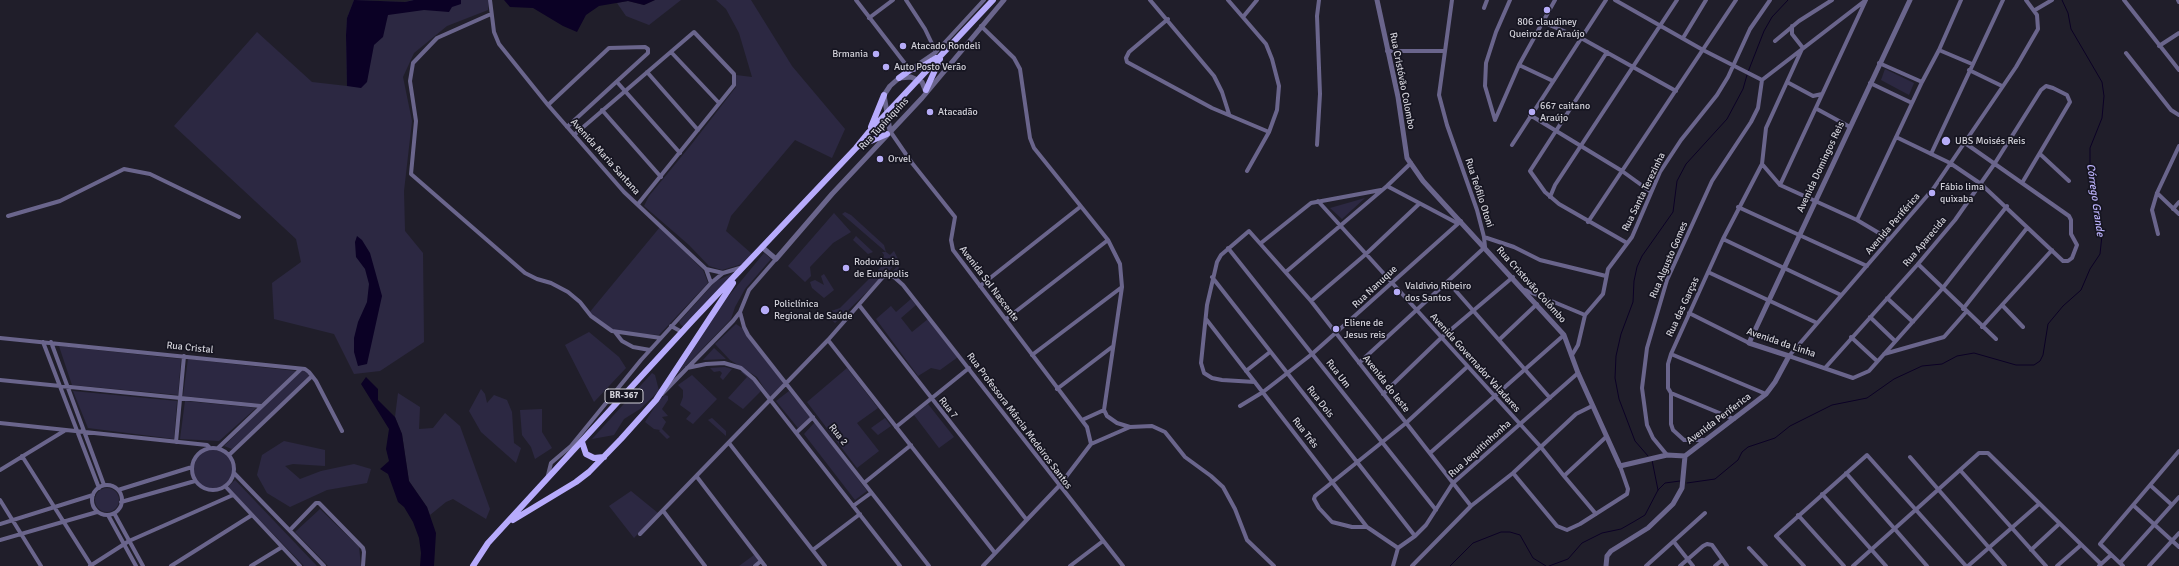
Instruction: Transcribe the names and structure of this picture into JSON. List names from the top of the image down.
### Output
{
  "streets": {
    "main road": ["BR-367"],
    "street": [
      "Rua Cristóvão Colombo",
      "Rua Tupiniquins",
      "Avenida Maria Santana",
      "Avenida Domingos Reis",
      "Rua Santa Terezinha",
      "Rua Teófilo Otoni",
      "Avenida Periférica",
      "Rua Aparecida",
      "Rua Algusto Gomes",
      "Avenida Sol Nascente",
      "Rua Cristovão Colômbo",
      "Rua Nanuque",
      "Rua das Garças",
      "Avenida da Linha",
      "Rua Cristal",
      "Avenida Governador Valadares",
      "Rua Um",
      "Avenida do leste",
      "Rua Dois",
      "Rua 7",
      "Avenida Periferica",
      "Rua Professora Márcia Medeiros Santos",
      "Rua Três",
      "Rua 2",
      "Rua Jequitinhonha"
    ]
  },
  "crossings": [
    ["Rua Cristóvão Colombo", "Rua Cristovão Colômbo"],
    ["Rua Tupiniquins", "Avenida Sol Nascente"],
    ["Avenida Domingos Reis", "Avenida da Linha"],
    ["Rua Santa Terezinha", "Rua Cristovão Colômbo"],
    ["Rua Teófilo Otoni", "Rua Cristovão Colômbo"],
    ["Avenida Periférica", "Avenida da Linha"],
    ["Avenida Periférica", "Avenida Periferica"],
    ["Rua Aparecida", "Avenida da Linha"],
    ["Rua Cristovão Colômbo", "Rua Nanuque"],
    ["Rua Cristovão Colômbo", "Rua Jequitinhonha"],
    ["Rua Nanuque", "Avenida Governador Valadares"],
    ["Rua Nanuque", "Rua Um"],
    ["Rua Nanuque", "Avenida do leste"],
    ["Rua Nanuque", "Rua Dois"],
    ["Rua Nanuque", "Rua Três"],
    ["Rua das Garças", "Avenida da Linha"],
    ["Rua das Garças", "Avenida Periferica"],
    ["Avenida da Linha", "Avenida Periferica"],
    ["Avenida Governador Valadares", "Rua Jequitinhonha"],
    ["Rua Um", "Avenida do leste"],
    ["Rua Um", "Rua Jequitinhonha"],
    ["Avenida do leste", "Rua Jequitinhonha"],
    ["Rua Dois", "Rua Jequitinhonha"],
    ["Rua 7", "Rua Professora Márcia Medeiros Santos"],
    ["Rua Três", "Rua Jequitinhonha"]
  ],
  "water": ["Córrego Grande"],
  "places": [
    "806 claudiney Queiroz de Araújo",
    "Atacado Rondeli",
    "Brmania",
    "Auto Posto Verão",
    "Atacadão",
    "667 caitano Araújo",
    "UBS Moisés Reis",
    "Orvel",
    "Fábio lima quixaba",
    "Rodoviaria de Eunápolis",
    "Valdivio Ribeiro dos Santos",
    "Policlínica Regional de Saúde",
    "Eliene de Jesus reis"
  ]
}
